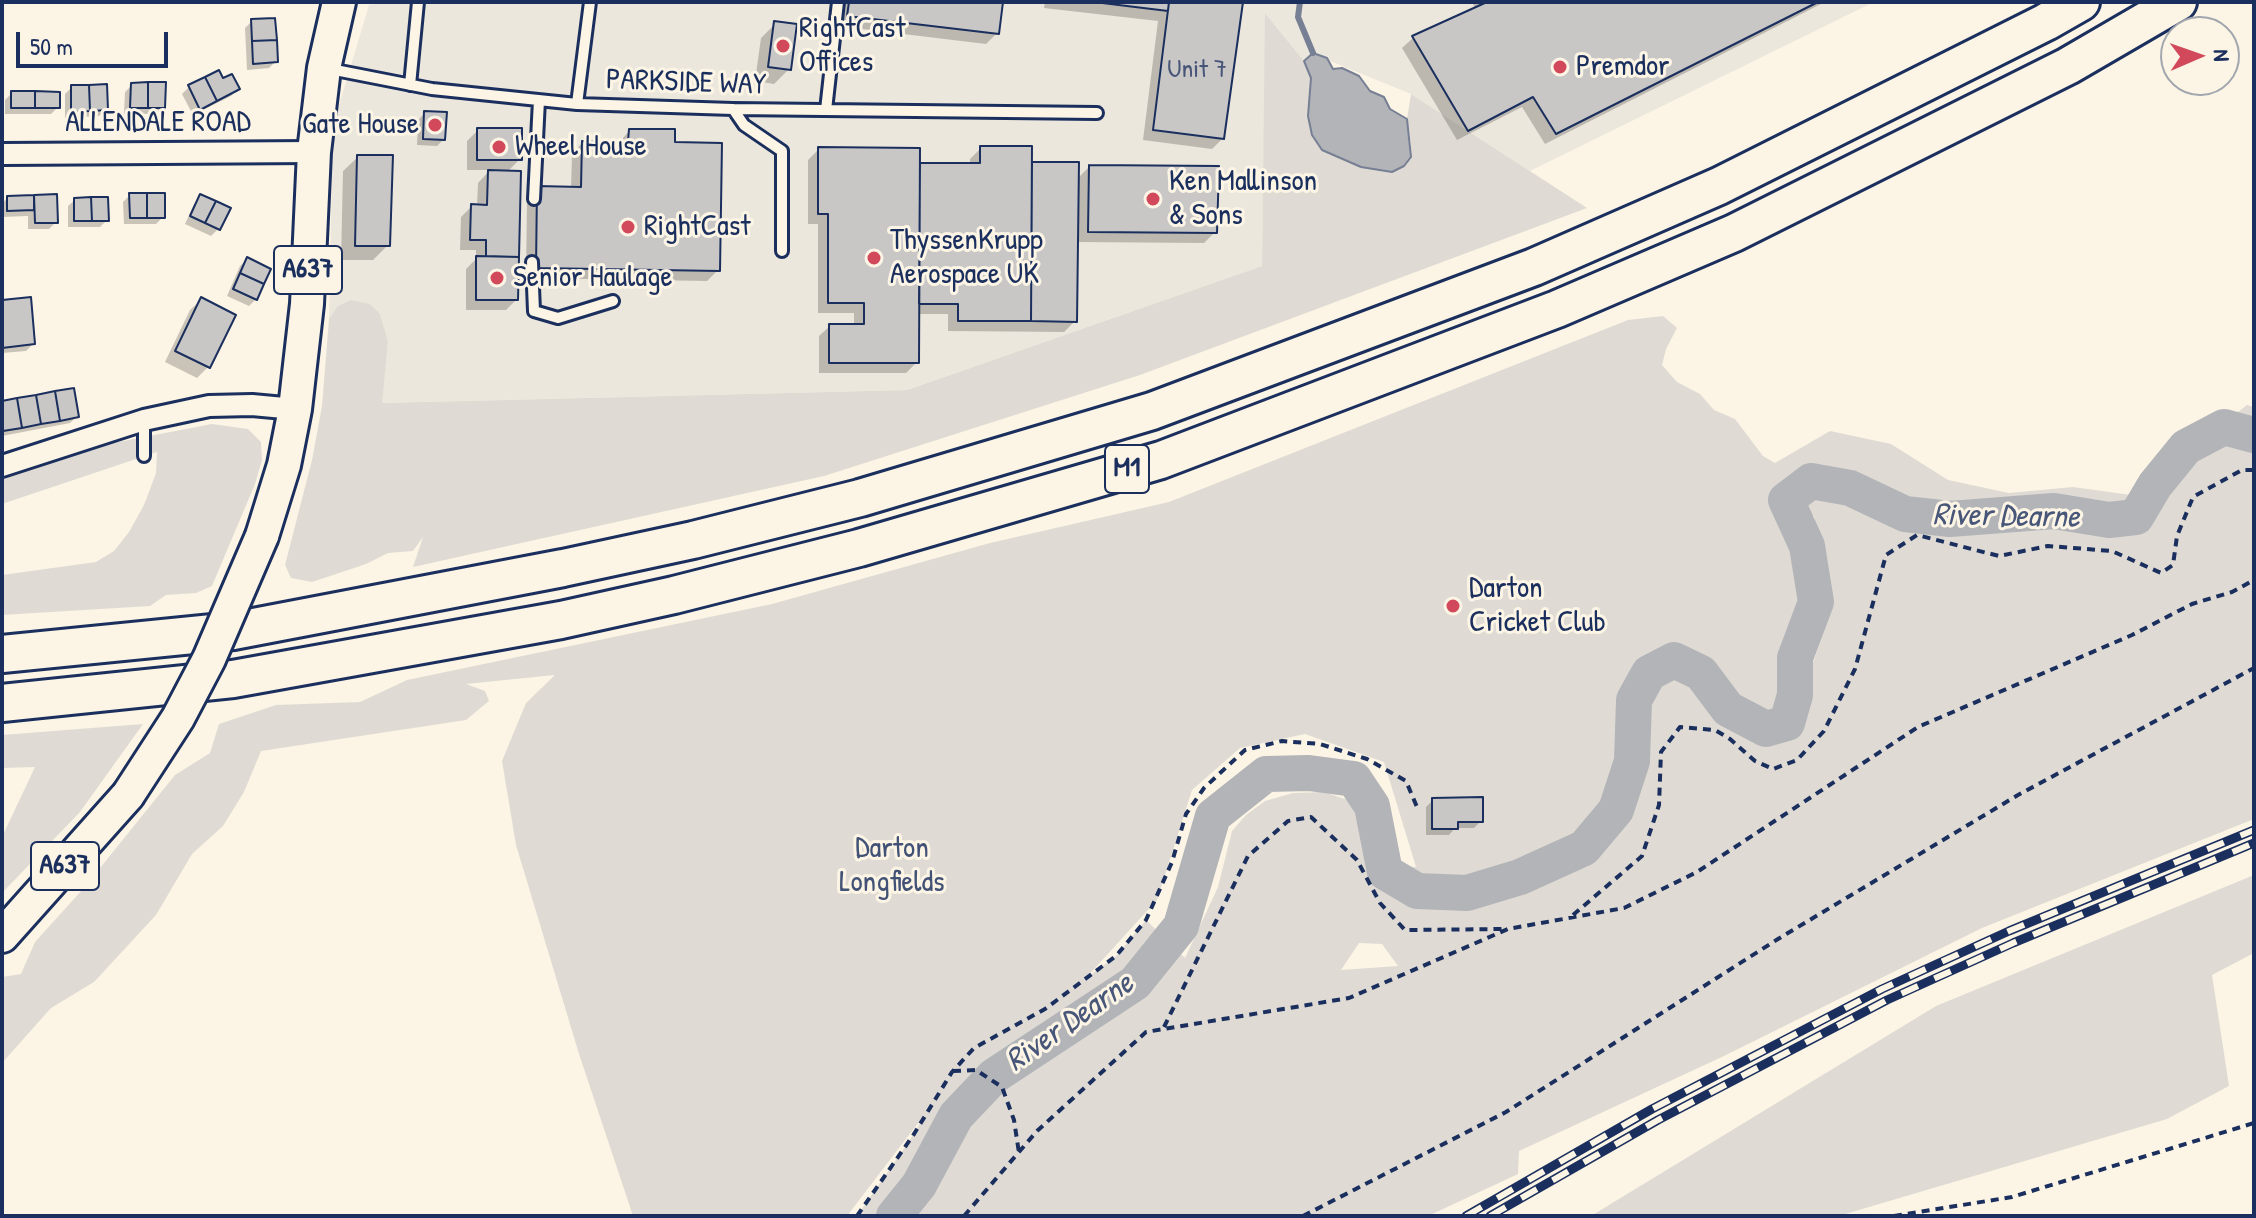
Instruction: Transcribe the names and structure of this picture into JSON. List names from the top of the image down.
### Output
{
  "streets": {
    "highway": ["A637", "M1"],
    "street": ["ALLENDALE ROAD"],
    "lane": ["PARKSIDE WAY"]
  },
  "crossings": [
    ["PARKSIDE WAY", "A637"],
    ["ALLENDALE ROAD", "A637"]
  ],
  "water": ["River Dearne"],
  "parks": ["Darton Longfields"],
  "places": [
    "RightCast Offices",
    "Premdor",
    "Gate House",
    "Wheel House",
    "Ken Mallinson & Sons",
    "RightCast",
    "ThyssenKrupp Aerospace UK",
    "Senior Haulage",
    "Darton Cricket Club"
  ],
  "house_numbers": ["Unit 7"],
  "scale_bar": "50 m",
  "north": "right"
}
